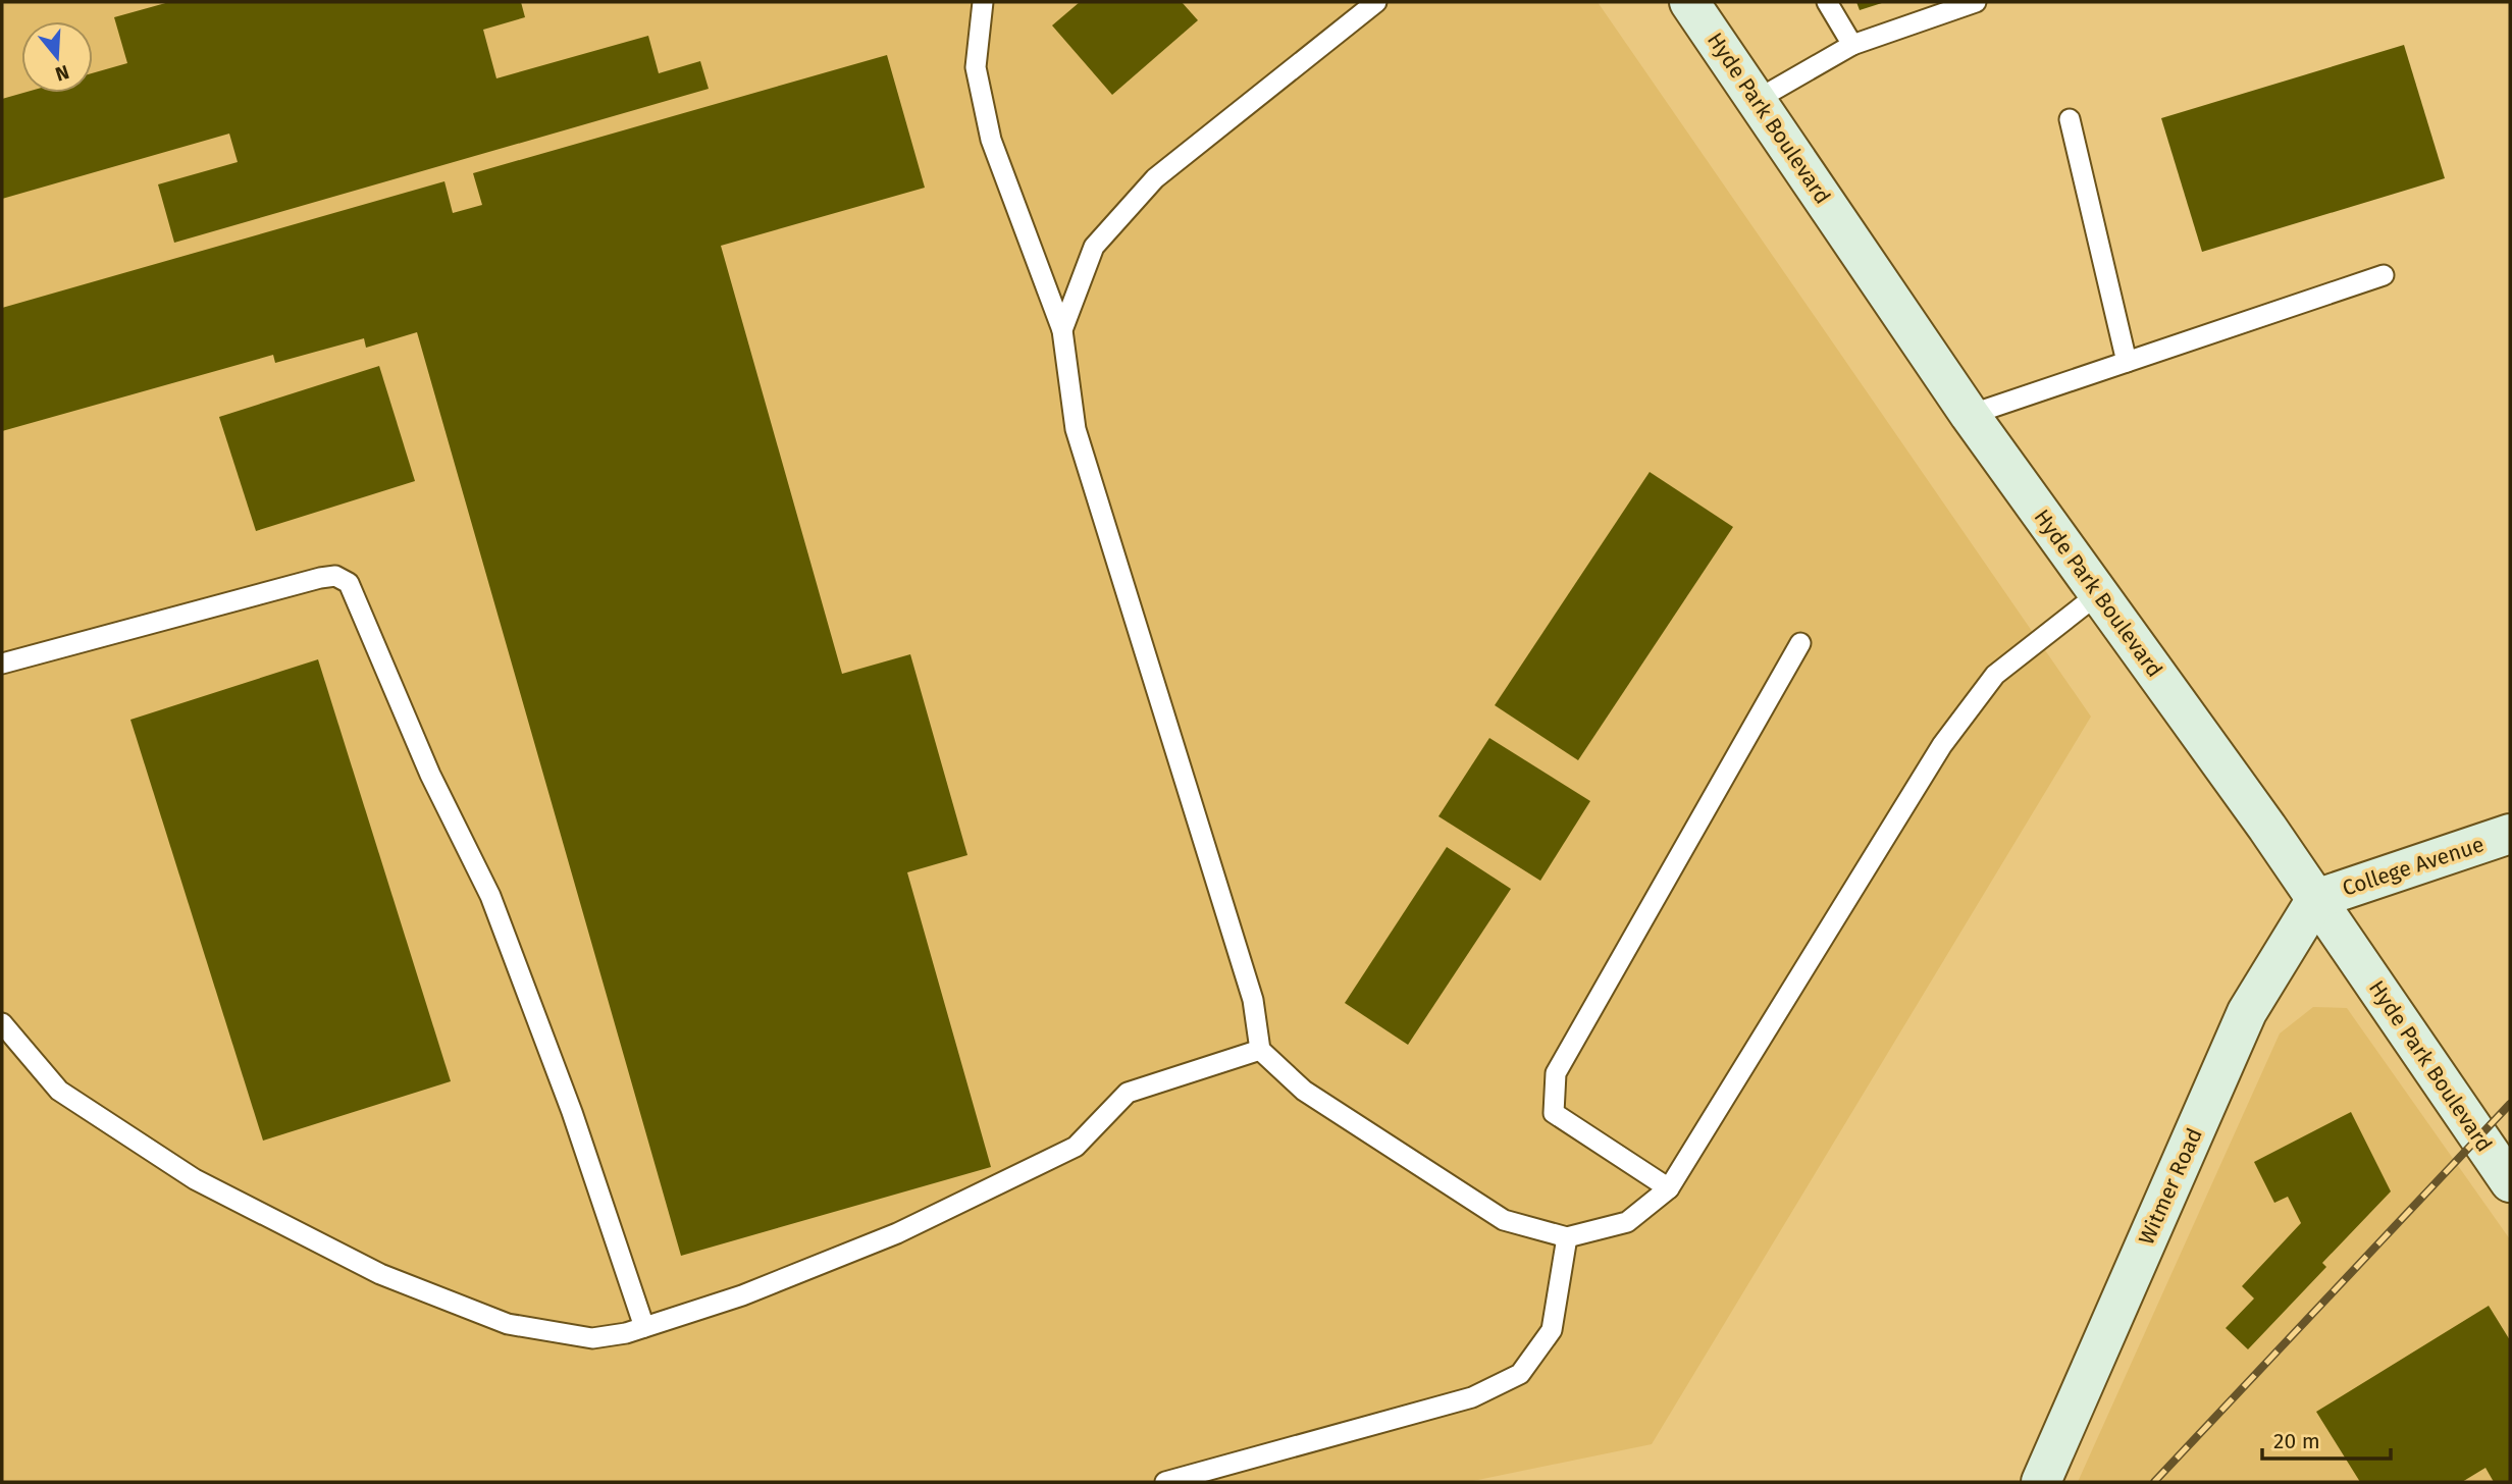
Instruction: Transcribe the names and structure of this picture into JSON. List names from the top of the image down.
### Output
{
  "streets": {
    "main road": ["Hyde Park Boulevard", "College Avenue", "Witmer Road"]
  },
  "crossings": [
    ["Hyde Park Boulevard", "College Avenue"],
    ["Hyde Park Boulevard", "Witmer Road"],
    ["College Avenue", "Witmer Road"]
  ],
  "scale_bar": "20 m",
  "north": "bottom"
}
